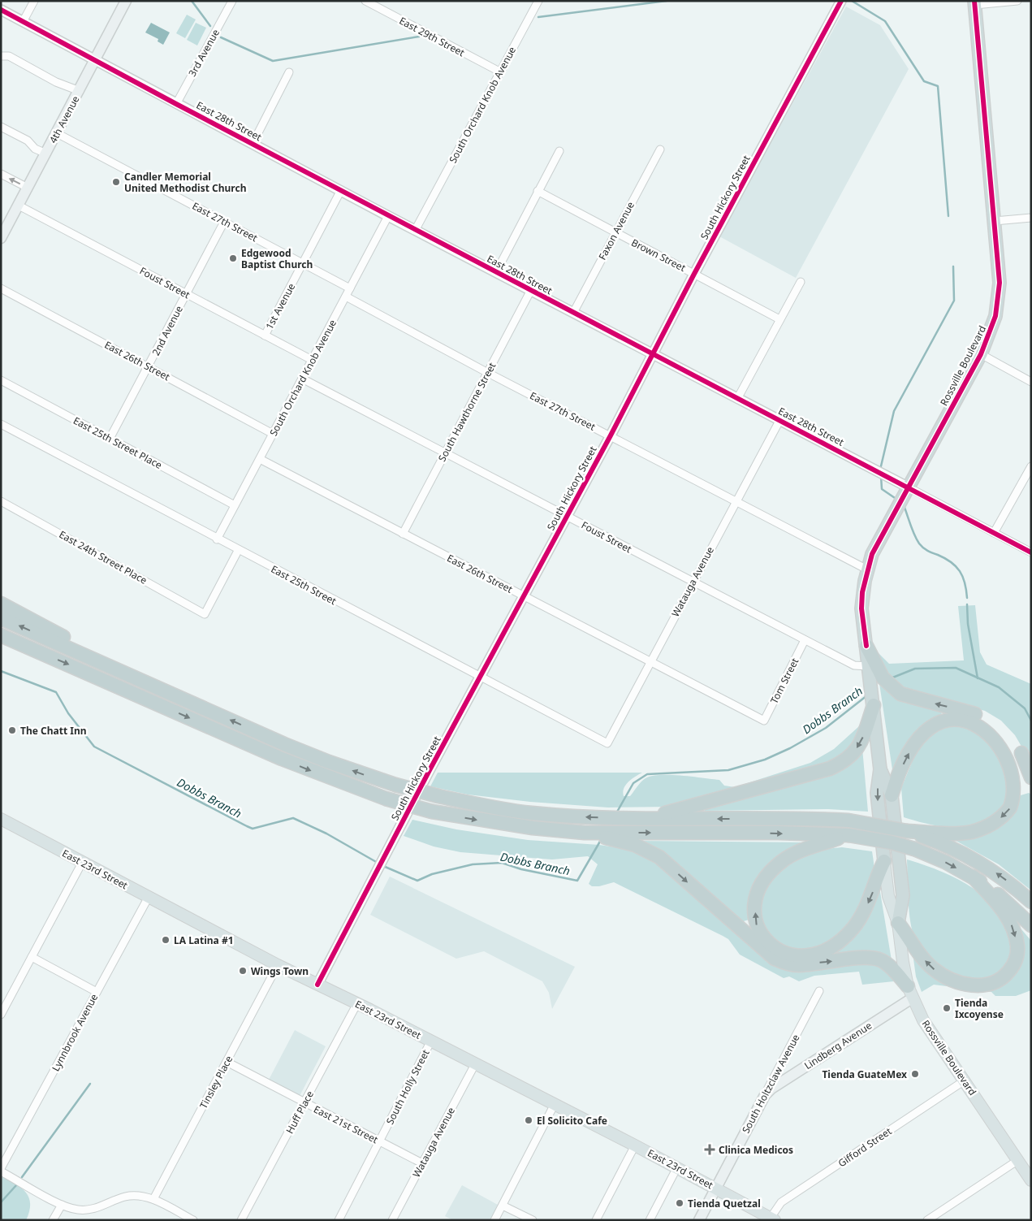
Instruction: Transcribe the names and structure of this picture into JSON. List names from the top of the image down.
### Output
{
  "streets": {
    "highway": ["Rossville Boulevard"],
    "main road": [
      "4th Avenue",
      "East 23rd Street",
      "Lindberg Avenue",
      "South Holtzclaw Avenue"
    ],
    "street": [
      "East 29th Street",
      "3rd Avenue",
      "South Orchard Knob Avenue",
      "East 28th Street",
      "South Hickory Street",
      "East 27th Street",
      "Faxon Avenue",
      "Brown Street",
      "Foust Street",
      "1st Avenue",
      "2nd Avenue",
      "East 26th Street",
      "South Hawthorne Street",
      "East 25th Street Place",
      "East 24th Street Place",
      "Watauga Avenue",
      "East 25th Street",
      "Tom Street",
      "Lynnbrook Avenue",
      "Tinsley Place",
      "South Holly Street",
      "Huff Place",
      "East 21st Street",
      "Gifford Street"
    ]
  },
  "crossings": [
    ["East 29th Street", "South Orchard Knob Avenue"],
    ["3rd Avenue", "East 28th Street"],
    ["South Orchard Knob Avenue", "East 28th Street"],
    ["South Orchard Knob Avenue", "East 27th Street"],
    ["South Orchard Knob Avenue", "Foust Street"],
    ["South Orchard Knob Avenue", "East 26th Street"],
    ["South Orchard Knob Avenue", "East 25th Street Place"],
    ["South Orchard Knob Avenue", "East 25th Street"],
    ["4th Avenue", "East 28th Street"],
    ["4th Avenue", "East 27th Street"],
    ["4th Avenue", "Foust Street"],
    ["East 28th Street", "South Hickory Street"],
    ["East 28th Street", "Faxon Avenue"],
    ["East 28th Street", "1st Avenue"],
    ["East 28th Street", "Rossville Boulevard"],
    ["East 28th Street", "South Hawthorne Street"],
    ["East 28th Street", "Watauga Avenue"],
    ["South Hickory Street", "East 27th Street"],
    ["South Hickory Street", "Brown Street"],
    ["South Hickory Street", "Foust Street"],
    ["South Hickory Street", "East 26th Street"],
    ["South Hickory Street", "East 25th Street"],
    ["South Hickory Street", "East 23rd Street"],
    ["East 27th Street", "1st Avenue"],
    ["East 27th Street", "2nd Avenue"],
    ["East 27th Street", "Rossville Boulevard"],
    ["East 27th Street", "South Hawthorne Street"],
    ["East 27th Street", "Watauga Avenue"],
    ["Faxon Avenue", "Brown Street"],
    ["Foust Street", "1st Avenue"],
    ["Foust Street", "2nd Avenue"],
    ["Foust Street", "Rossville Boulevard"],
    ["Foust Street", "South Hawthorne Street"],
    ["Foust Street", "Watauga Avenue"],
    ["Foust Street", "Tom Street"],
    ["2nd Avenue", "East 26th Street"],
    ["2nd Avenue", "East 25th Street Place"],
    ["East 26th Street", "South Hawthorne Street"],
    ["East 26th Street", "Watauga Avenue"],
    ["East 26th Street", "Tom Street"],
    ["Rossville Boulevard", "Lindberg Avenue"],
    ["Rossville Boulevard", "Gifford Street"],
    ["East 24th Street Place", "East 25th Street"],
    ["Watauga Avenue", "East 25th Street"],
    ["Watauga Avenue", "East 23rd Street"],
    ["Watauga Avenue", "East 21st Street"],
    ["East 23rd Street", "Lynnbrook Avenue"],
    ["East 23rd Street", "Tinsley Place"],
    ["East 23rd Street", "South Holtzclaw Avenue"],
    ["East 23rd Street", "South Holly Street"],
    ["East 23rd Street", "Huff Place"],
    ["East 23rd Street", "Gifford Street"],
    ["Lindberg Avenue", "South Holtzclaw Avenue"],
    ["Tinsley Place", "East 21st Street"],
    ["South Holly Street", "East 21st Street"],
    ["Huff Place", "East 21st Street"]
  ],
  "water": ["Dobbs Branch"],
  "places": {
    "other": [
      "Candler Memorial United Methodist Church",
      "Edgewood Baptist Church",
      "The Chatt Inn",
      "LA Latina #1",
      "Wings Town",
      "Tienda Ixcoyense",
      "Tienda GuateMex",
      "El Solicito Cafe",
      "Tienda Quetzal"
    ],
    "health": ["Clinica Medicos"]
  }
}
